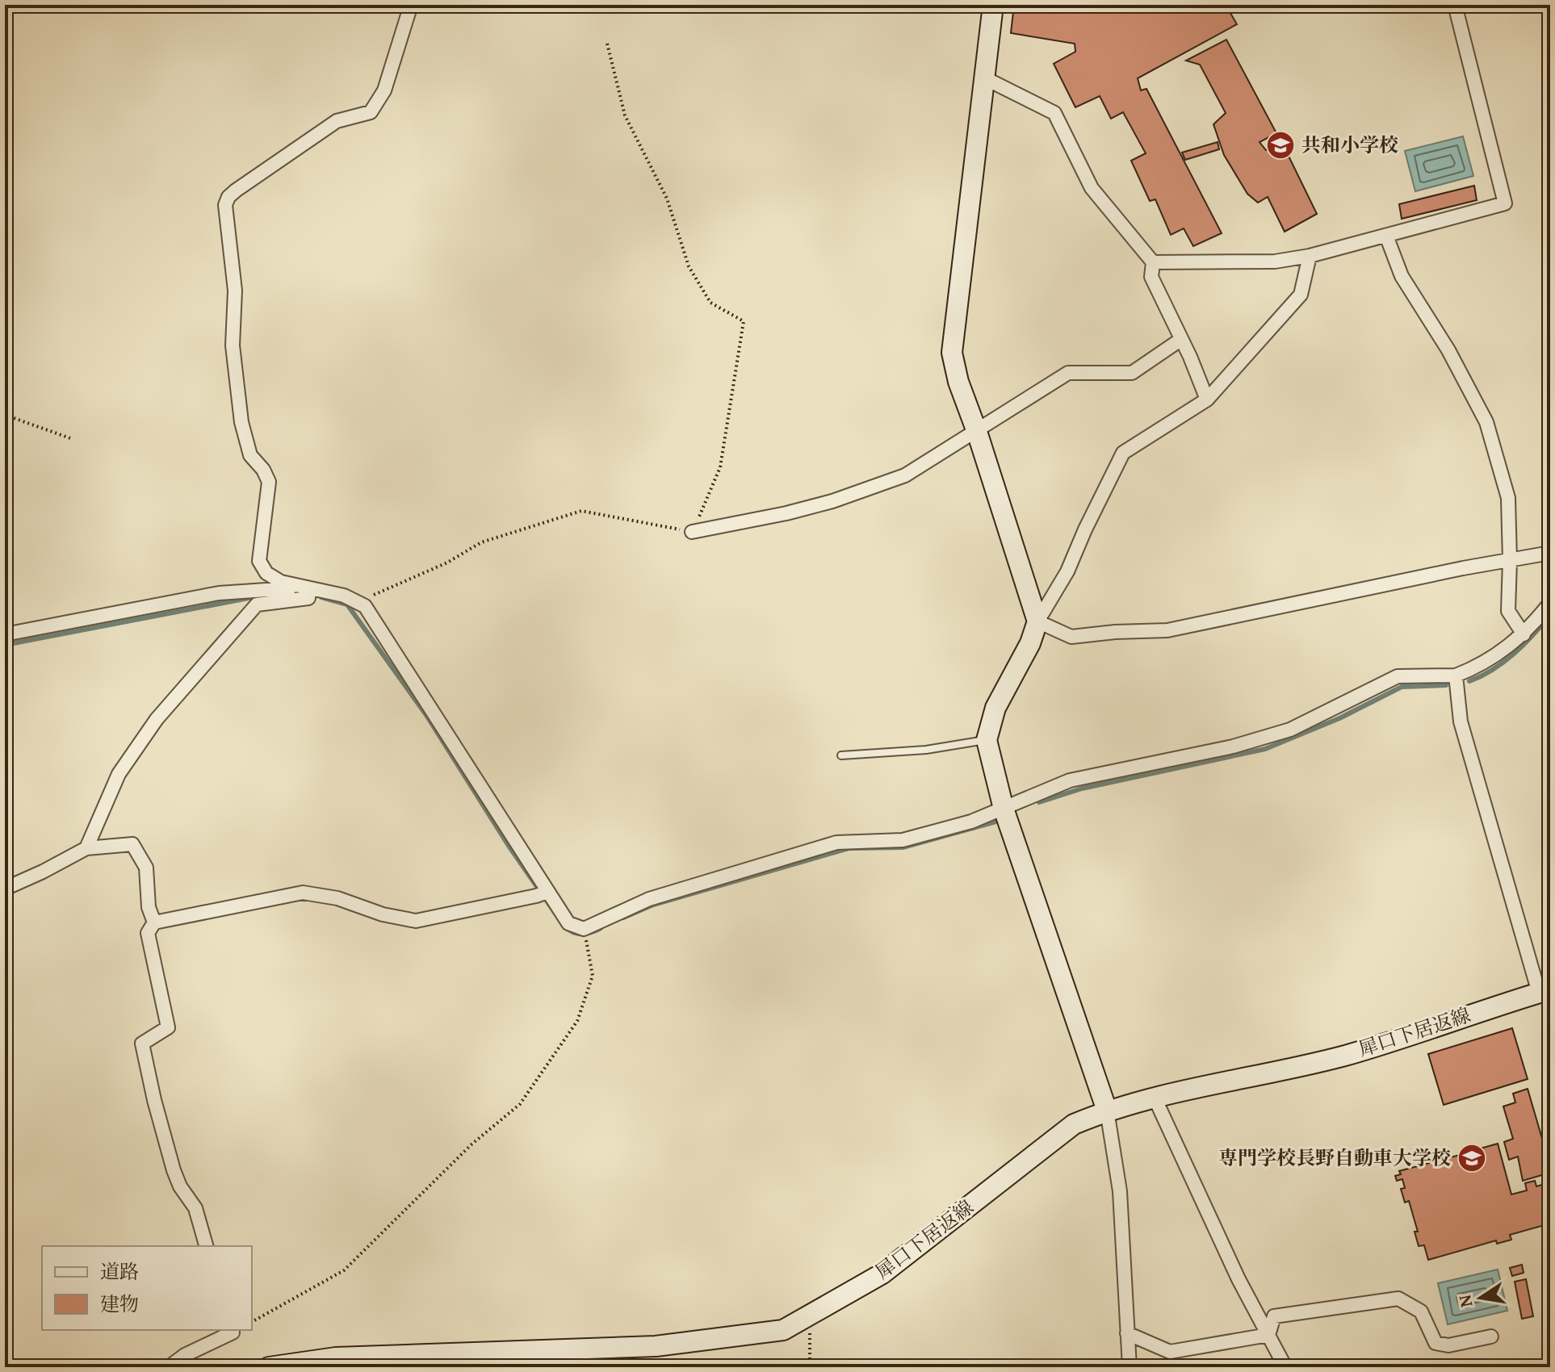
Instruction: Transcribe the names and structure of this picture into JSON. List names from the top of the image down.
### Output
{
  "streets": {
    "main road": ["犀口下居返線"]
  },
  "places": {
    "school or university": ["共和小学校", "専門学校長野自動車大学校"]
  },
  "legend": ["道路", "建物"],
  "north": "left"
}
